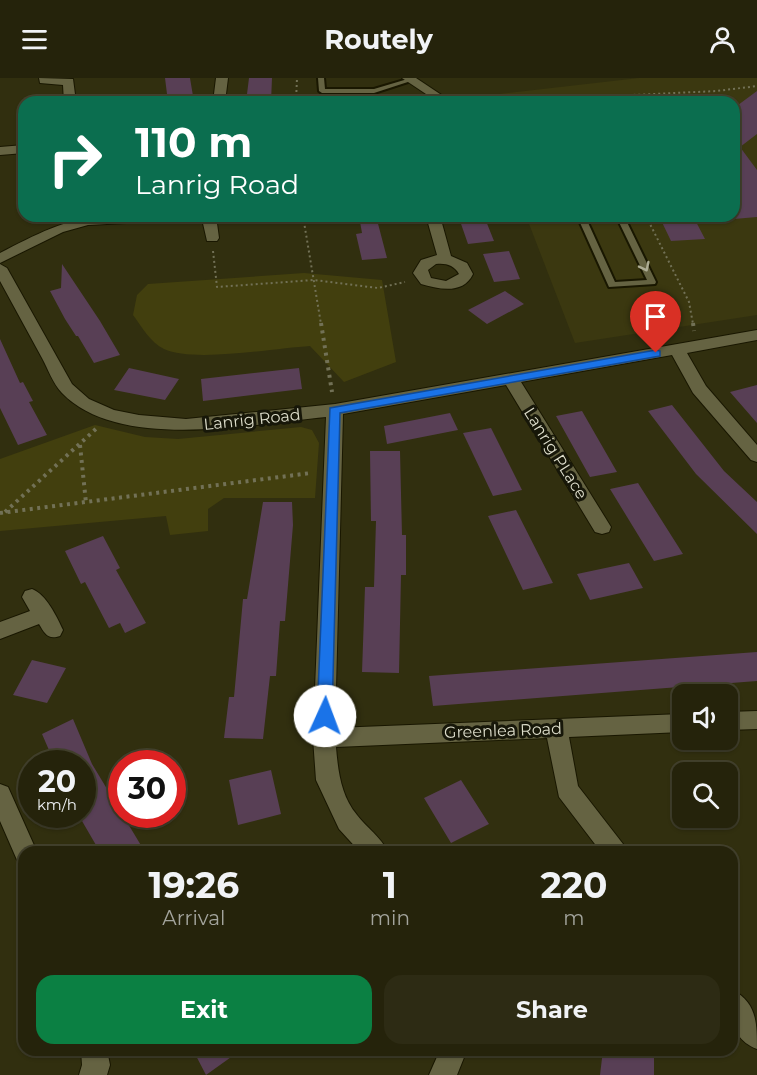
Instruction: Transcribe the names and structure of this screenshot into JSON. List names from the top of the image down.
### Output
{
  "streets": {
    "street": ["Lanrig Road", "Lanrig PLace", "Greenlea Road"]
  },
  "crossings": [
    ["Lanrig Road", "Lanrig PLace"]
  ],
  "page": {
    "header": "Routely",
    "turn": ["110 m", "Lanrig Road"],
    "speed": "20 km/h",
    "limit": "30",
    "eta": [
      "19:26",
      "Arrival",
      "1",
      "min",
      "220",
      "m"
    ],
    "buttons": ["Exit", "Share"]
  }
}
